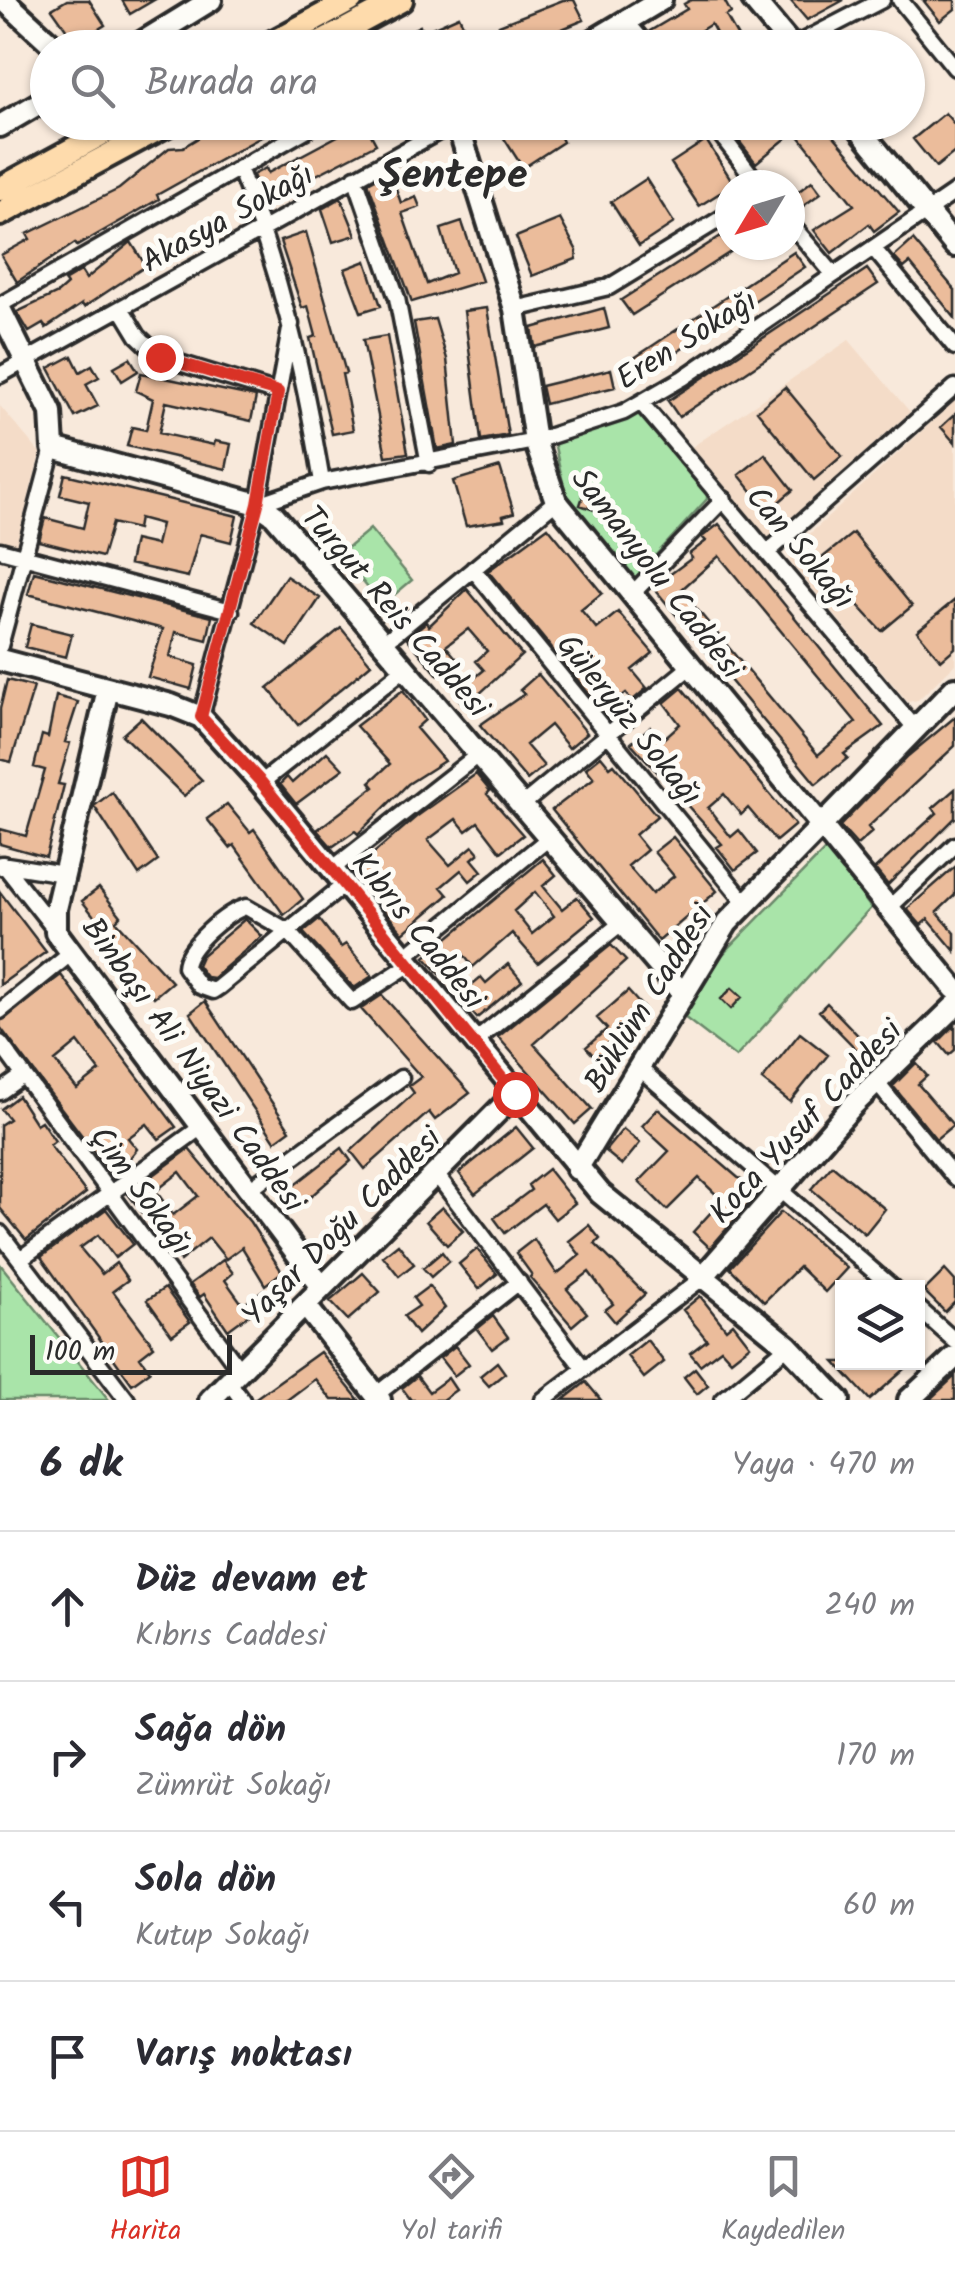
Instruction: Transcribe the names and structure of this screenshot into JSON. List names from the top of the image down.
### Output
{
  "streets": {
    "street": [
      "Akasya Sokağı",
      "Eren Sokağı",
      "Can Sokağı",
      "Samanyolu Caddesi",
      "Turgut Reis Caddesi",
      "Güleryüz Sokağı",
      "Kıbrıs Caddesi",
      "Büklüm Caddesi",
      "Binbaşı Ali Niyazi Caddesi",
      "Koca Yusuf Caddesi",
      "Çim Sokağı",
      "Yaşar Doğu Caddesi"
    ]
  },
  "crossings": [
    ["Eren Sokağı", "Can Sokağı"],
    ["Eren Sokağı", "Samanyolu Caddesi"],
    ["Eren Sokağı", "Turgut Reis Caddesi"],
    ["Can Sokağı", "Büklüm Caddesi"],
    ["Samanyolu Caddesi", "Büklüm Caddesi"],
    ["Turgut Reis Caddesi", "Büklüm Caddesi"],
    ["Güleryüz Sokağı", "Büklüm Caddesi"],
    ["Kıbrıs Caddesi", "Büklüm Caddesi"],
    ["Kıbrıs Caddesi", "Binbaşı Ali Niyazi Caddesi"],
    ["Kıbrıs Caddesi", "Koca Yusuf Caddesi"],
    ["Kıbrıs Caddesi", "Yaşar Doğu Caddesi"],
    ["Binbaşı Ali Niyazi Caddesi", "Yaşar Doğu Caddesi"],
    ["Çim Sokağı", "Yaşar Doğu Caddesi"]
  ],
  "districts": ["Şentepe"],
  "scale_bar": "100 m",
  "north": "bottom left",
  "page": {
    "search": "Burada ara",
    "scale": "100 m",
    "heading": ["6 dk", "Yaya · 470 m"],
    "list": [
      ["Düz devam et", "Kıbrıs Caddesi", "240 m"],
      ["Sağa dön", "Zümrüt Sokağı", "170 m"],
      ["Sola dön", "Kutup Sokağı", "60 m"],
      "Varış noktası"
    ],
    "nav": ["Harita", "Yol tarifi", "Kaydedilen"]
  }
}
